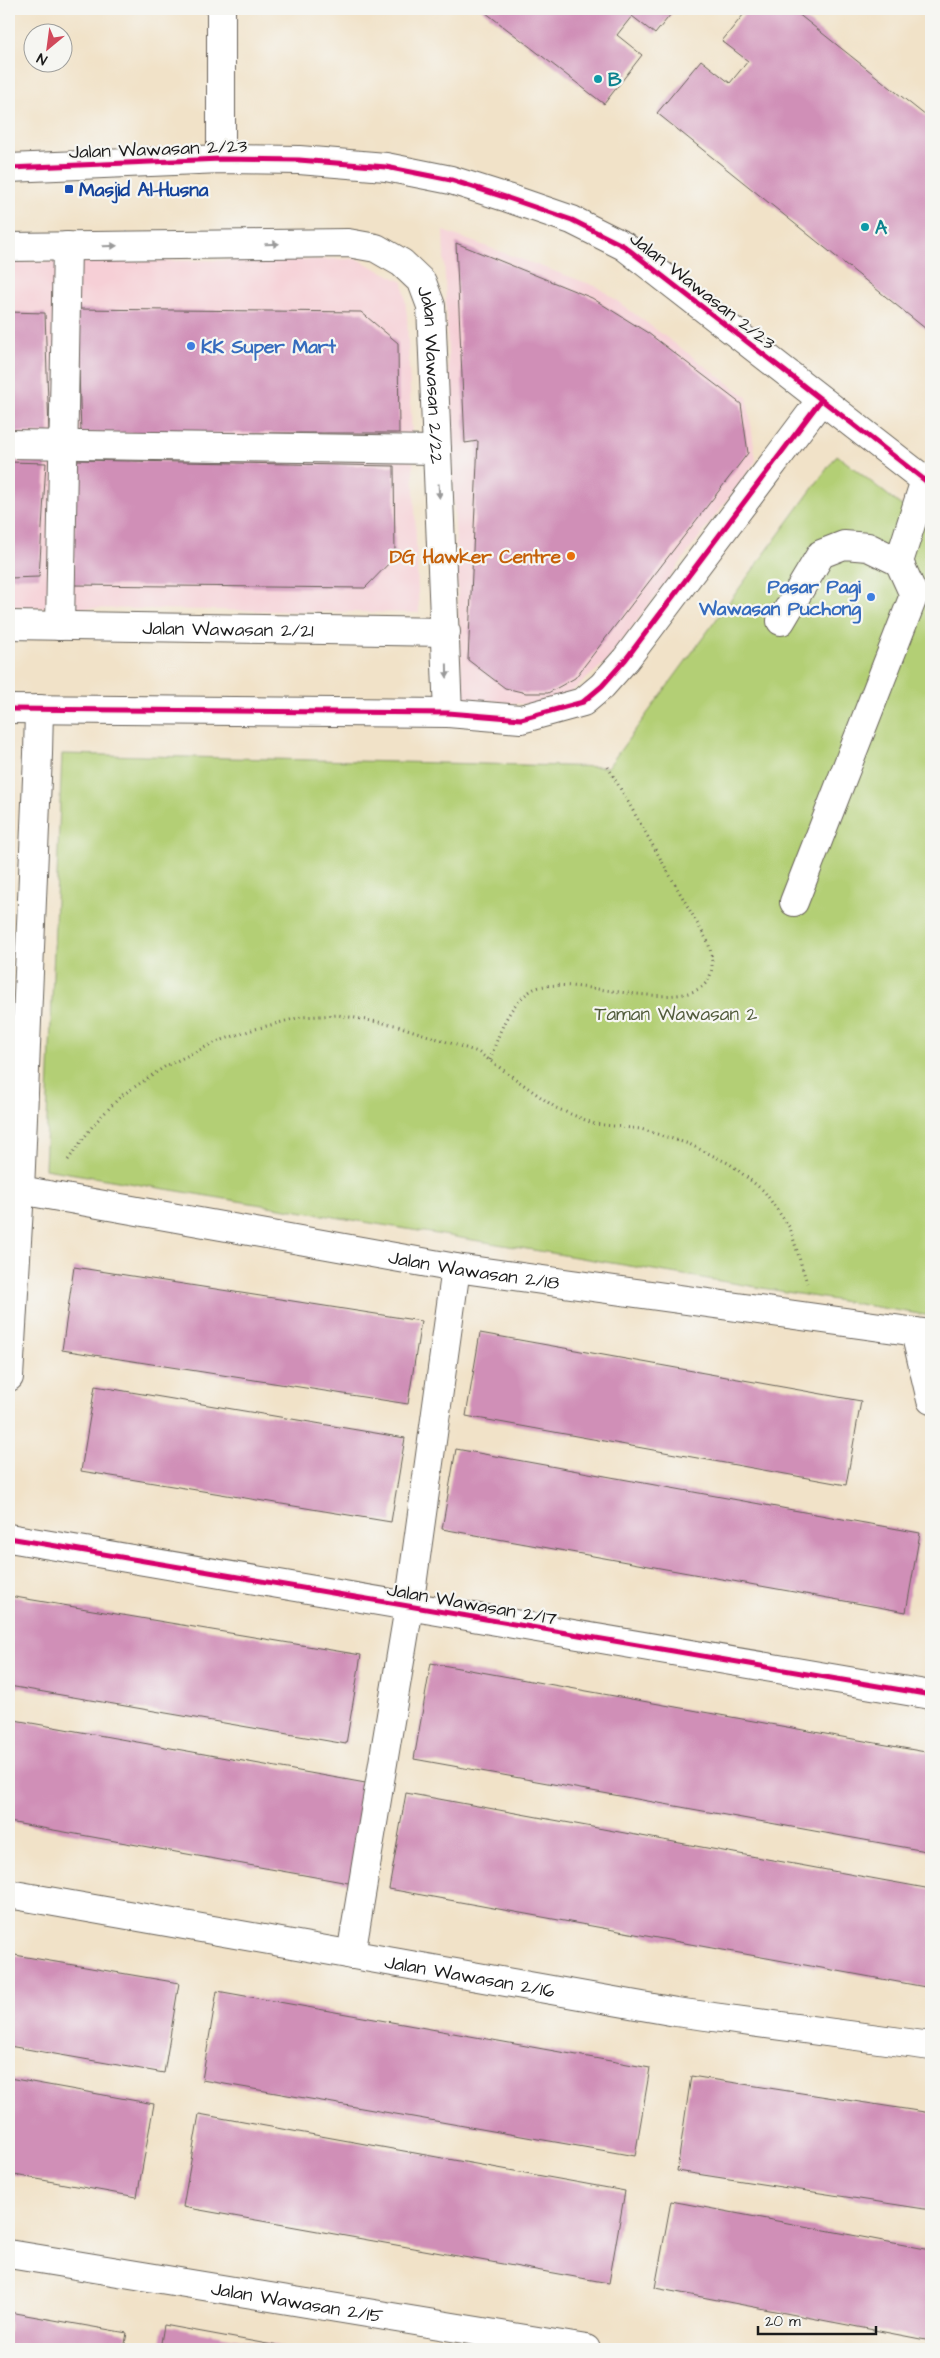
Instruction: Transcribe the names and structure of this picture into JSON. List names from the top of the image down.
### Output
{
  "streets": {
    "street": [
      "Jalan Wawasan 2/23",
      "Jalan Wawasan 2/22",
      "Jalan Wawasan 2/21",
      "Jalan Wawasan 2/18",
      "Jalan Wawasan 2/17",
      "Jalan Wawasan 2/16",
      "Jalan Wawasan 2/15"
    ]
  },
  "crossings": [
    ["Jalan Wawasan 2/22", "Jalan Wawasan 2/21"]
  ],
  "parks": ["Taman Wawasan 2"],
  "places": {
    "other": [
      "B",
      "A",
      "KK Super Mart",
      "DG Hawker Centre",
      "Pasar Pagi Wawasan Puchong"
    ],
    "transit": ["Masjid Al-Husna"]
  },
  "scale_bar": "20 m",
  "north": "bottom left"
}
